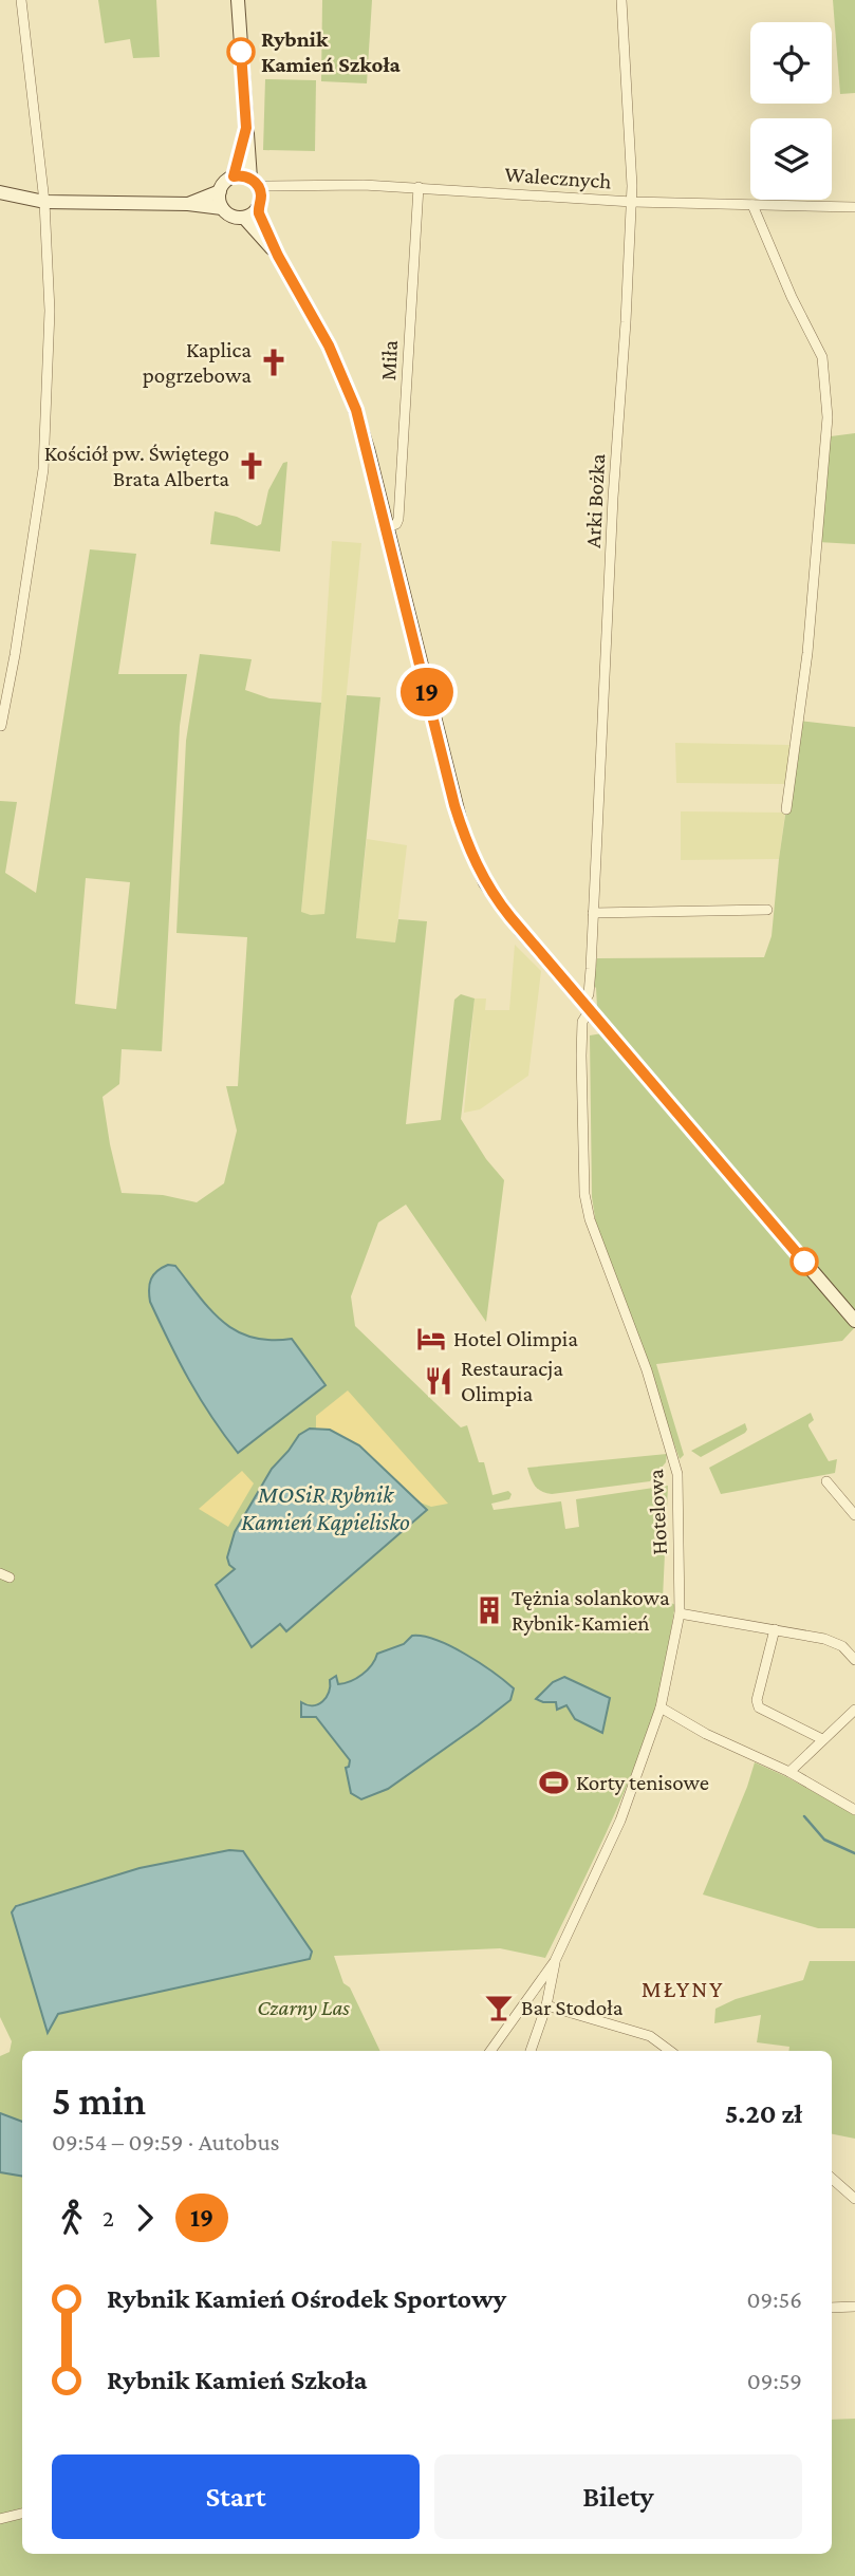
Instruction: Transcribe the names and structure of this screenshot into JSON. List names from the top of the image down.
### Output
{
  "streets": {
    "street": [
      "Walecznych",
      "Miła",
      "Arki Bożka",
      "Hotelowa"
    ]
  },
  "crossings": [
    ["Walecznych", "Miła"],
    ["Walecznych", "Arki Bożka"],
    ["Arki Bożka", "Hotelowa"]
  ],
  "districts": ["MŁYNY"],
  "water": ["MOSiR Rybnik Kamień Kąpielisko"],
  "parks": ["Czarny Las"],
  "places": {
    "other": ["Rybnik Kamień Szkoła"],
    "church": ["Kaplica pogrzebowa", "Kościół pw. Świętego Brata Alberta"],
    "hotel": ["Hotel Olimpia"],
    "restaurant": ["Restauracja Olimpia"],
    "building": ["Tężnia solankowa Rybnik-Kamień"],
    "sports": ["Korty tenisowe"],
    "bar": ["Bar Stodoła"]
  },
  "lines": ["bus line 19"],
  "page": {
    "on_map": "19",
    "heading": ["5 min", "09:54 – 09:59 · Autobus", "5.20 zł"],
    "legs": ["2", "19"],
    "list": [
      {
        "name": "Rybnik Kamień Ośrodek Sportowy",
        "value": "09:56"
      },
      {
        "name": "Rybnik Kamień Szkoła",
        "value": "09:59"
      }
    ],
    "buttons": ["Start", "Bilety"]
  }
}
